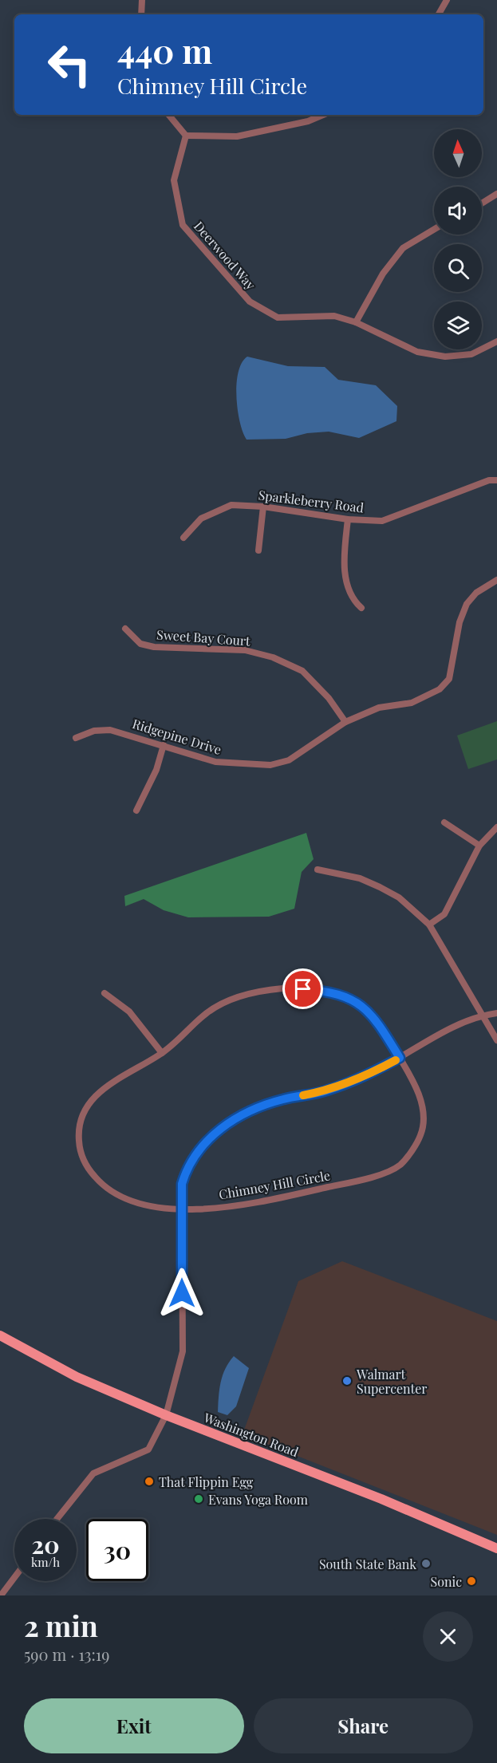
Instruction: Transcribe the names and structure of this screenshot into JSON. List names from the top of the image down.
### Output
{
  "streets": {
    "main road": ["Washington Road"],
    "street": [
      "Deerwood Way",
      "Sparkleberry Road",
      "Sweet Bay Court",
      "Ridgepine Drive",
      "Chimney Hill Circle"
    ]
  },
  "crossings": [
    ["Sweet Bay Court", "Ridgepine Drive"]
  ],
  "places": [
    "Walmart Supercenter",
    "That Flippin Egg",
    "Evans Yoga Room",
    "South State Bank",
    "Sonic"
  ],
  "north": "top",
  "page": {
    "turn": ["440 m", "Chimney Hill Circle"],
    "speed": "20 km/h",
    "limit": "30",
    "heading": ["2 min", "590 m · 13:19"],
    "buttons": ["Exit", "Share"]
  }
}
